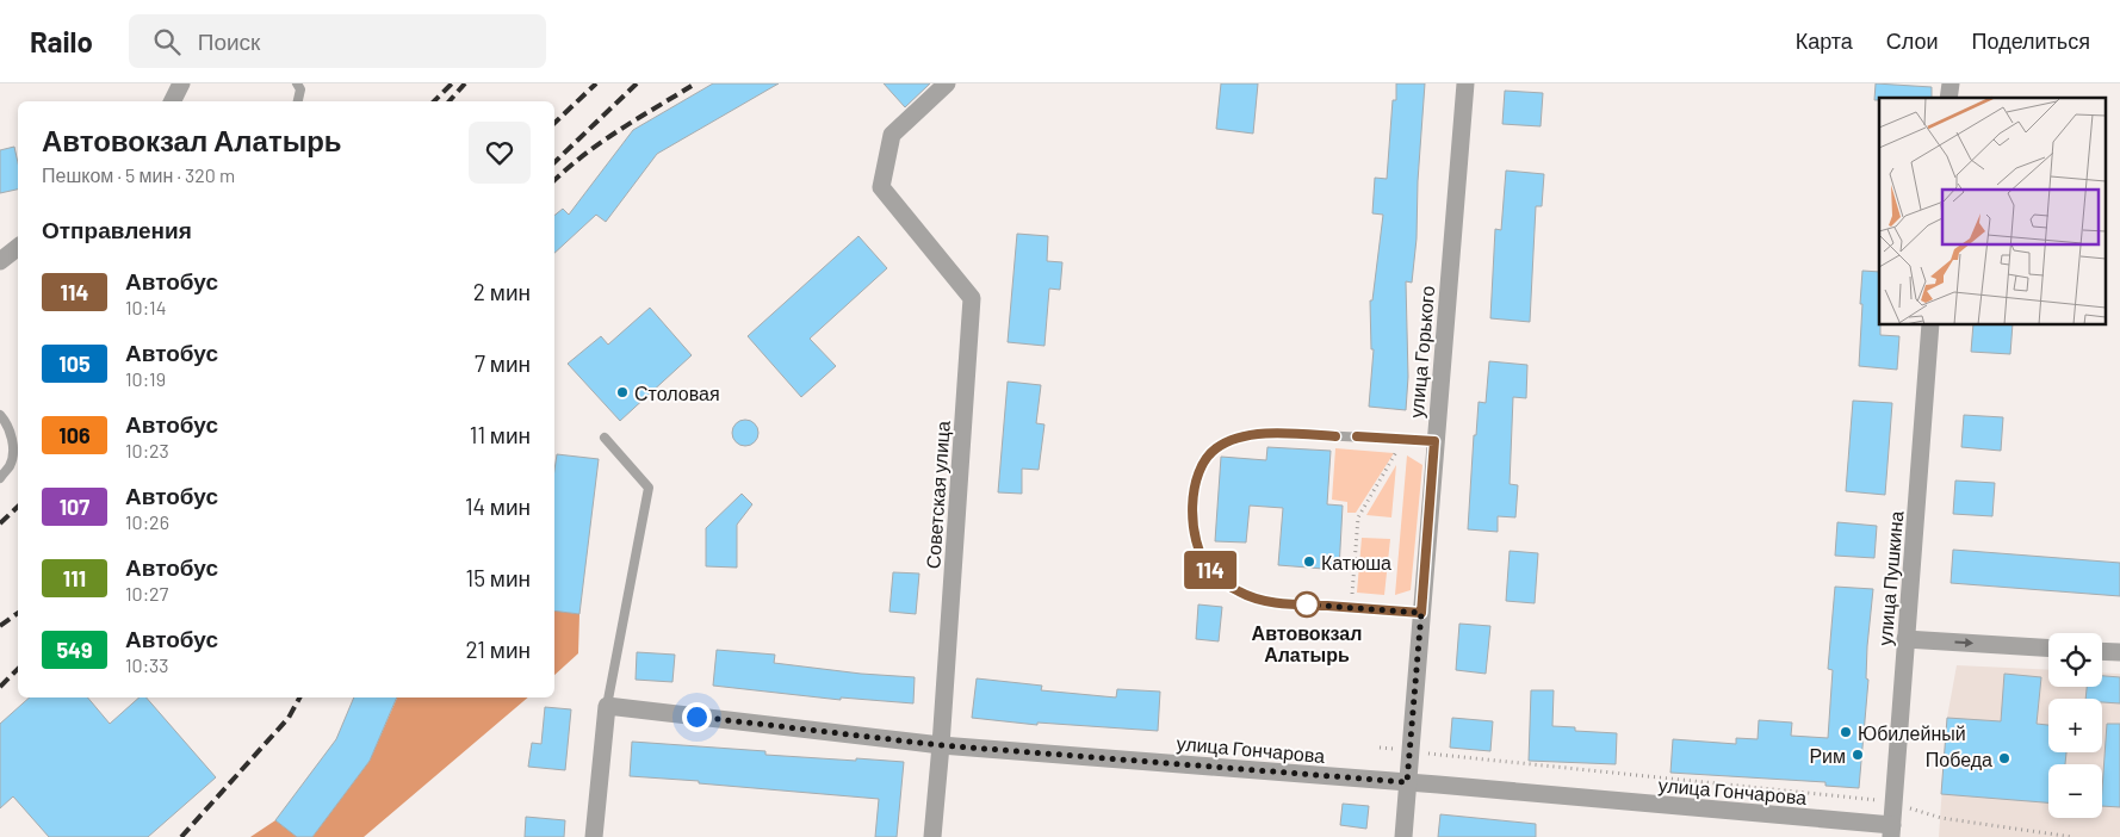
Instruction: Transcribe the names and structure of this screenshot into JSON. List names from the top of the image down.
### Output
{
  "streets": {
    "street": [
      "улица Горького",
      "Советская улица",
      "улица Пушкина",
      "улица Гончарова"
    ]
  },
  "crossings": [
    ["улица Горького", "улица Гончарова"],
    ["Советская улица", "улица Гончарова"],
    ["улица Пушкина", "улица Гончарова"]
  ],
  "places": [
    "Столовая",
    "Катюша",
    "Автовокзал Алатырь",
    "Юбилейный",
    "Рим",
    "Победа"
  ],
  "lines": ["bus line 114"],
  "page": {
    "header": "Railo",
    "search": "Поиск",
    "nav": ["Карта", "Слои", "Поделиться"],
    "on_map": "114",
    "heading": [
      ["Автовокзал Алатырь", "Пешком · 5 мин · 320 m"],
      "Отправления"
    ],
    "list": [
      {
        "mark": "114",
        "name": "Автобус",
        "note": "10:14",
        "value": "2 мин"
      },
      {
        "mark": "105",
        "name": "Автобус",
        "note": "10:19",
        "value": "7 мин"
      },
      {
        "mark": "106",
        "name": "Автобус",
        "note": "10:23",
        "value": "11 мин"
      },
      {
        "mark": "107",
        "name": "Автобус",
        "note": "10:26",
        "value": "14 мин"
      },
      {
        "mark": "111",
        "name": "Автобус",
        "note": "10:27",
        "value": "15 мин"
      },
      {
        "mark": "549",
        "name": "Автобус",
        "note": "10:33",
        "value": "21 мин"
      }
    ],
    "map_buttons": ["+", "−"]
  }
}
